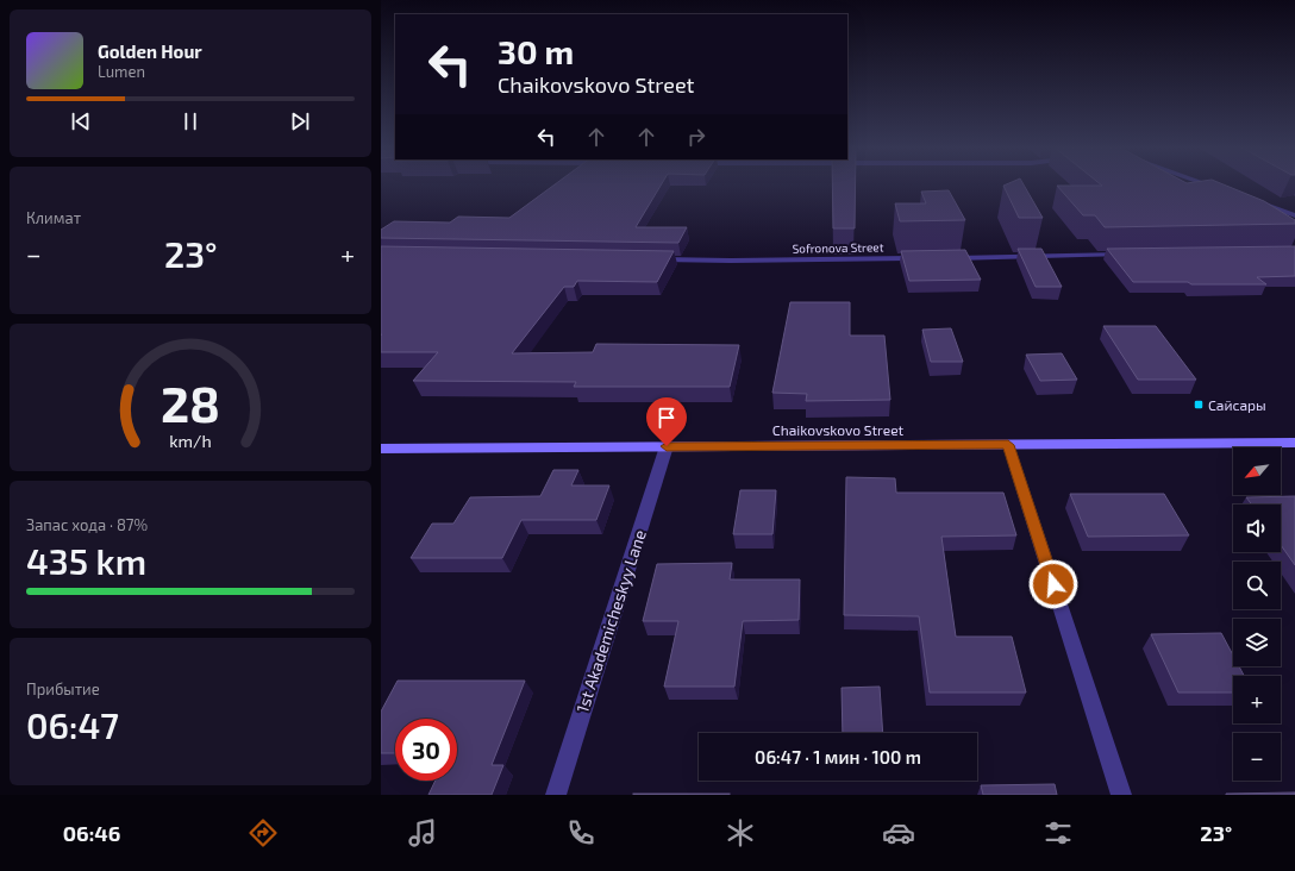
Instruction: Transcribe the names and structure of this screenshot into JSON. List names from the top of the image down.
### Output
{
  "streets": {
    "main road": ["Chaikovskovo Street"],
    "street": ["Sofronova Street", "1st Akademicheskyy Lane"]
  },
  "crossings": [
    ["Chaikovskovo Street", "1st Akademicheskyy Lane"]
  ],
  "places": {
    "transit": ["Сайсары"]
  },
  "north": "bottom left",
  "page": {
    "turn": ["30 m", "Chaikovskovo Street"],
    "song": ["Golden Hour", "Lumen"],
    "tile": [
      "Климат",
      ["Запас хода · 87%", "435 km"],
      ["Прибытие", "06:47"]
    ],
    "heat": ["−", "23°", "+"],
    "map_buttons": ["+", "−"],
    "limit": "30",
    "trip": "06:47 · 1 мин · 100 m",
    "tabs": ["06:46", "23°"],
    "gauge": ["28", "km/h"]
  }
}
